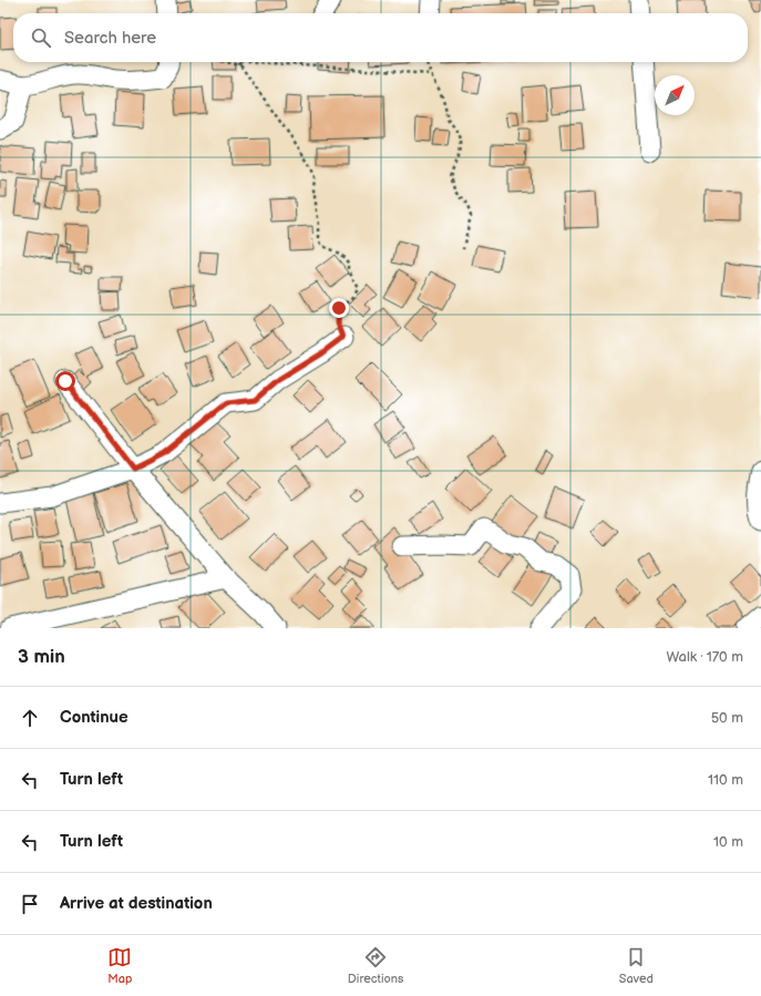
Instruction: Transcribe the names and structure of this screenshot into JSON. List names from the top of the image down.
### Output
{
  "north": "top right",
  "page": {
    "search": "Search here",
    "heading": ["3 min", "Walk · 170 m"],
    "list": [
      ["Continue", "50 m"],
      ["Turn left", "110 m"],
      ["Turn left", "10 m"],
      "Arrive at destination"
    ],
    "nav": ["Map", "Directions", "Saved"]
  }
}
